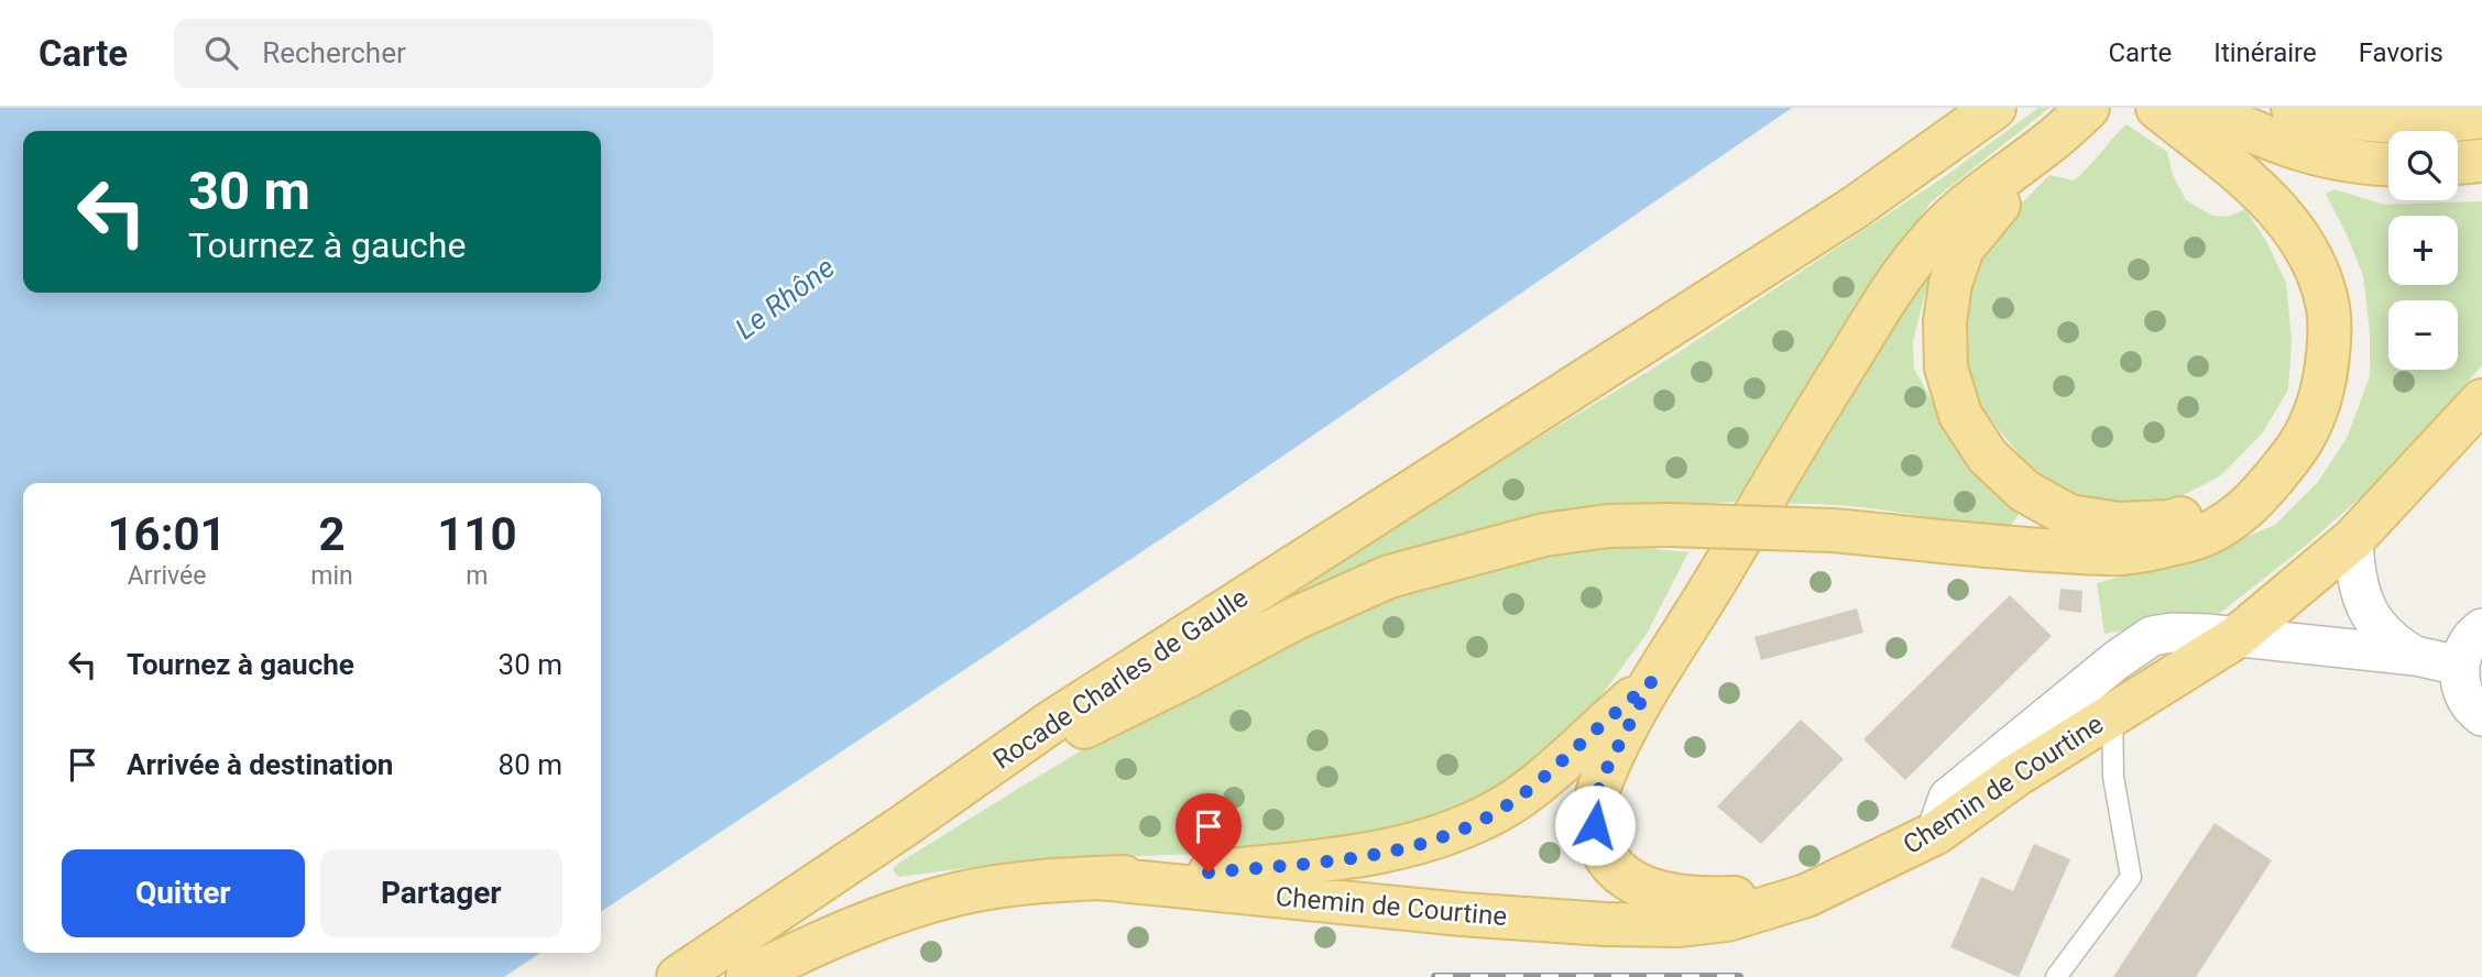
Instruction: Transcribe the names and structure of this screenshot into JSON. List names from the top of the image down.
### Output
{
  "streets": {
    "main road": ["Rocade Charles de Gaulle", "Chemin de Courtine"]
  },
  "water": ["Le Rhône"],
  "page": {
    "header": "Carte",
    "search": "Rechercher",
    "nav": ["Carte", "Itinéraire", "Favoris"],
    "map_buttons": ["+", "−"],
    "turn": ["30 m", "Tournez à gauche"],
    "eta": [
      "16:01",
      "Arrivée",
      "2",
      "min",
      "110",
      "m"
    ],
    "list": [
      {
        "name": "Tournez à gauche",
        "value": "30 m"
      },
      {
        "name": "Arrivée à destination",
        "value": "80 m"
      }
    ],
    "buttons": ["Quitter", "Partager"]
  }
}
